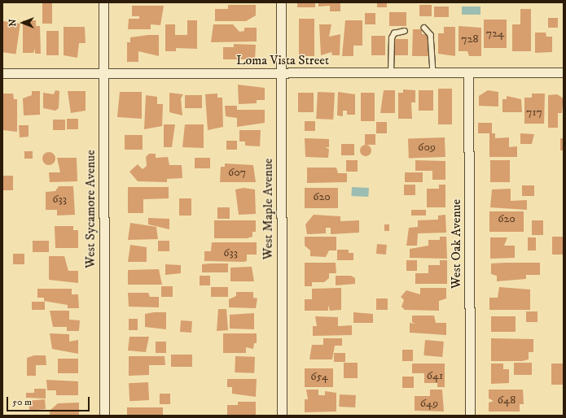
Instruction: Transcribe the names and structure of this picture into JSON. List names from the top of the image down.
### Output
{
  "streets": {
    "street": [
      "Loma Vista Street",
      "West Sycamore Avenue",
      "West Maple Avenue",
      "West Oak Avenue"
    ]
  },
  "crossings": [
    ["Loma Vista Street", "West Sycamore Avenue"],
    ["Loma Vista Street", "West Maple Avenue"],
    ["Loma Vista Street", "West Oak Avenue"]
  ],
  "house_numbers": [
    "724",
    "728",
    "717",
    "609",
    "607",
    "620",
    "633",
    "620",
    "633",
    "641",
    "654",
    "648",
    "649"
  ],
  "scale_bar": "50 m",
  "north": "left"
}
